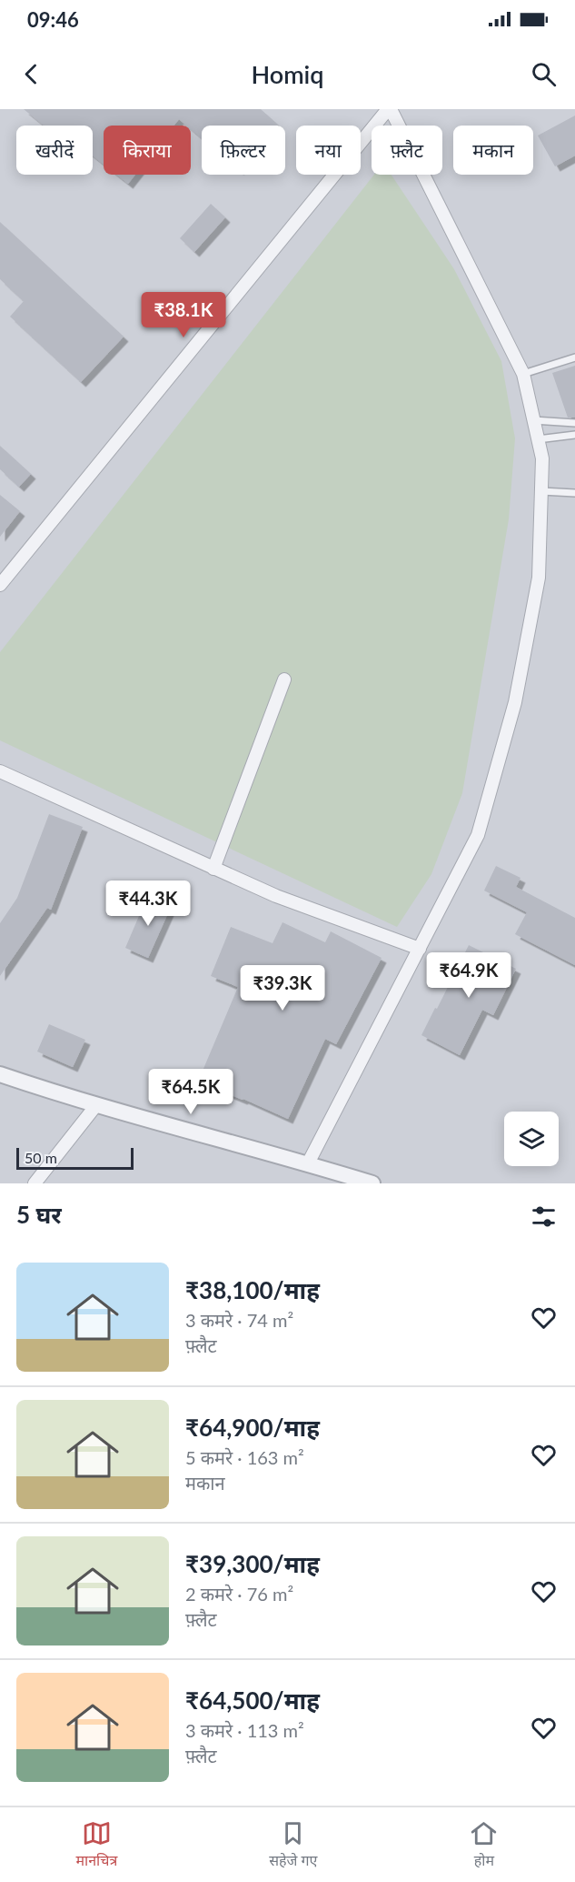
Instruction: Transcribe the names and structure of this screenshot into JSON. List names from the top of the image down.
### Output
{
  "scale_bar": "50 m",
  "page": {
    "status": "09:46",
    "header": "Homiq",
    "chip": [
      "खरीदें",
      "किराया",
      "फ़िल्टर",
      "नया",
      "फ़्लैट",
      "मकान"
    ],
    "price": [
      "₹38.1K",
      "₹44.3K",
      "₹64.9K",
      "₹39.3K",
      "₹64.5K"
    ],
    "scale": "50 m",
    "heading": "5 घर",
    "list": [
      {
        "name": "₹38,100/माह",
        "note": "3 कमरे · 74 m² · फ़्लैट"
      },
      {
        "name": "₹64,900/माह",
        "note": "5 कमरे · 163 m² · मकान"
      },
      {
        "name": "₹39,300/माह",
        "note": "2 कमरे · 76 m² · फ़्लैट"
      },
      {
        "name": "₹64,500/माह",
        "note": "3 कमरे · 113 m² · फ़्लैट"
      }
    ],
    "tabs": ["मानचित्र", "सहेजे गए", "होम"]
  }
}
